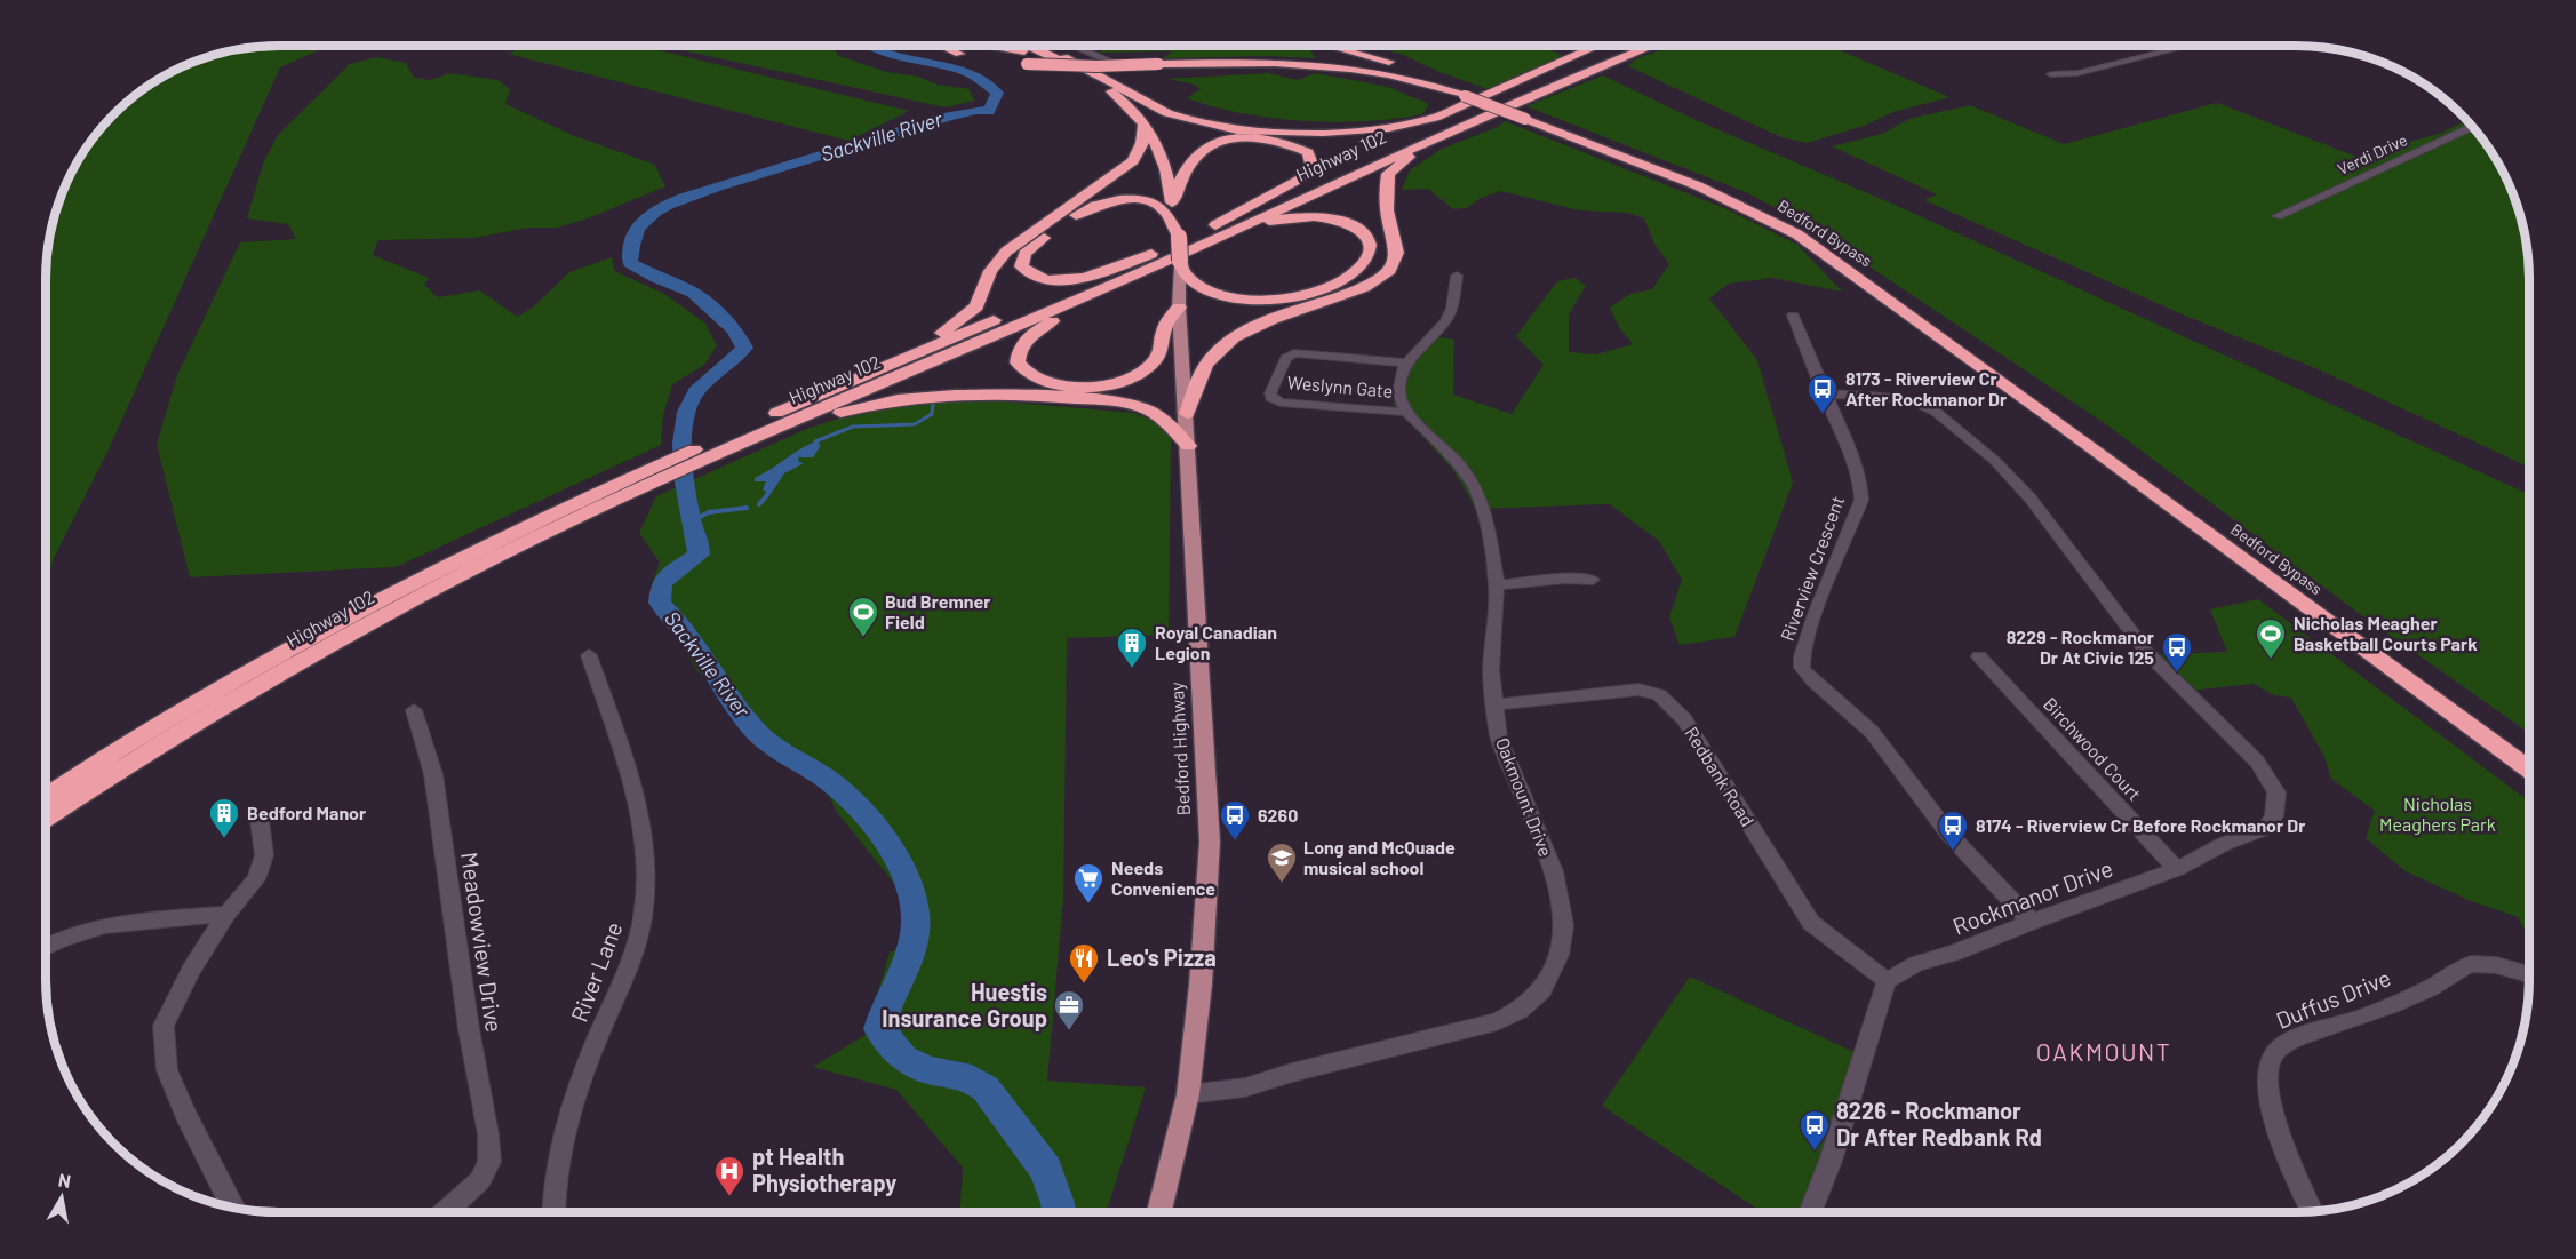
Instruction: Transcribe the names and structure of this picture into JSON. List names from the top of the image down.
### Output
{
  "streets": {
    "highway": ["Highway 102", "Bedford Bypass"],
    "main road": ["Bedford Highway"],
    "street": [
      "Verdi Drive",
      "Weslynn Gate",
      "Riverview Crescent",
      "Birchwood Court",
      "Redbank Road",
      "Oakmount Drive",
      "Rockmanor Drive",
      "Meadowview Drive",
      "River Lane",
      "Duffus Drive"
    ]
  },
  "crossings": [
    ["Weslynn Gate", "Oakmount Drive"],
    ["Riverview Crescent", "Rockmanor Drive"],
    ["Bedford Highway", "Oakmount Drive"],
    ["Birchwood Court", "Rockmanor Drive"],
    ["Redbank Road", "Oakmount Drive"],
    ["Redbank Road", "Rockmanor Drive"]
  ],
  "districts": ["OAKMOUNT"],
  "water": ["Sackville River"],
  "parks": ["Nicholas Meaghers Park"],
  "places": {
    "bus stop": [
      "8173 - Riverview Cr After Rockmanor Dr",
      "8229 - Rockmanor Dr At Civic 125",
      "6260",
      "8174 - Riverview Cr Before Rockmanor Dr",
      "8226 - Rockmanor Dr After Redbank Rd"
    ],
    "sports": ["Bud Bremner Field", "Nicholas Meagher Basketball Courts Park"],
    "building": ["Royal Canadian Legion", "Bedford Manor"],
    "school or university": ["Long and McQuade musical school"],
    "supermarket": ["Needs Convenience"],
    "restaurant": ["Leo's Pizza"],
    "office": ["Huestis Insurance Group"],
    "hospital": ["pt Health Physiotherapy"]
  },
  "north": "top"
}
